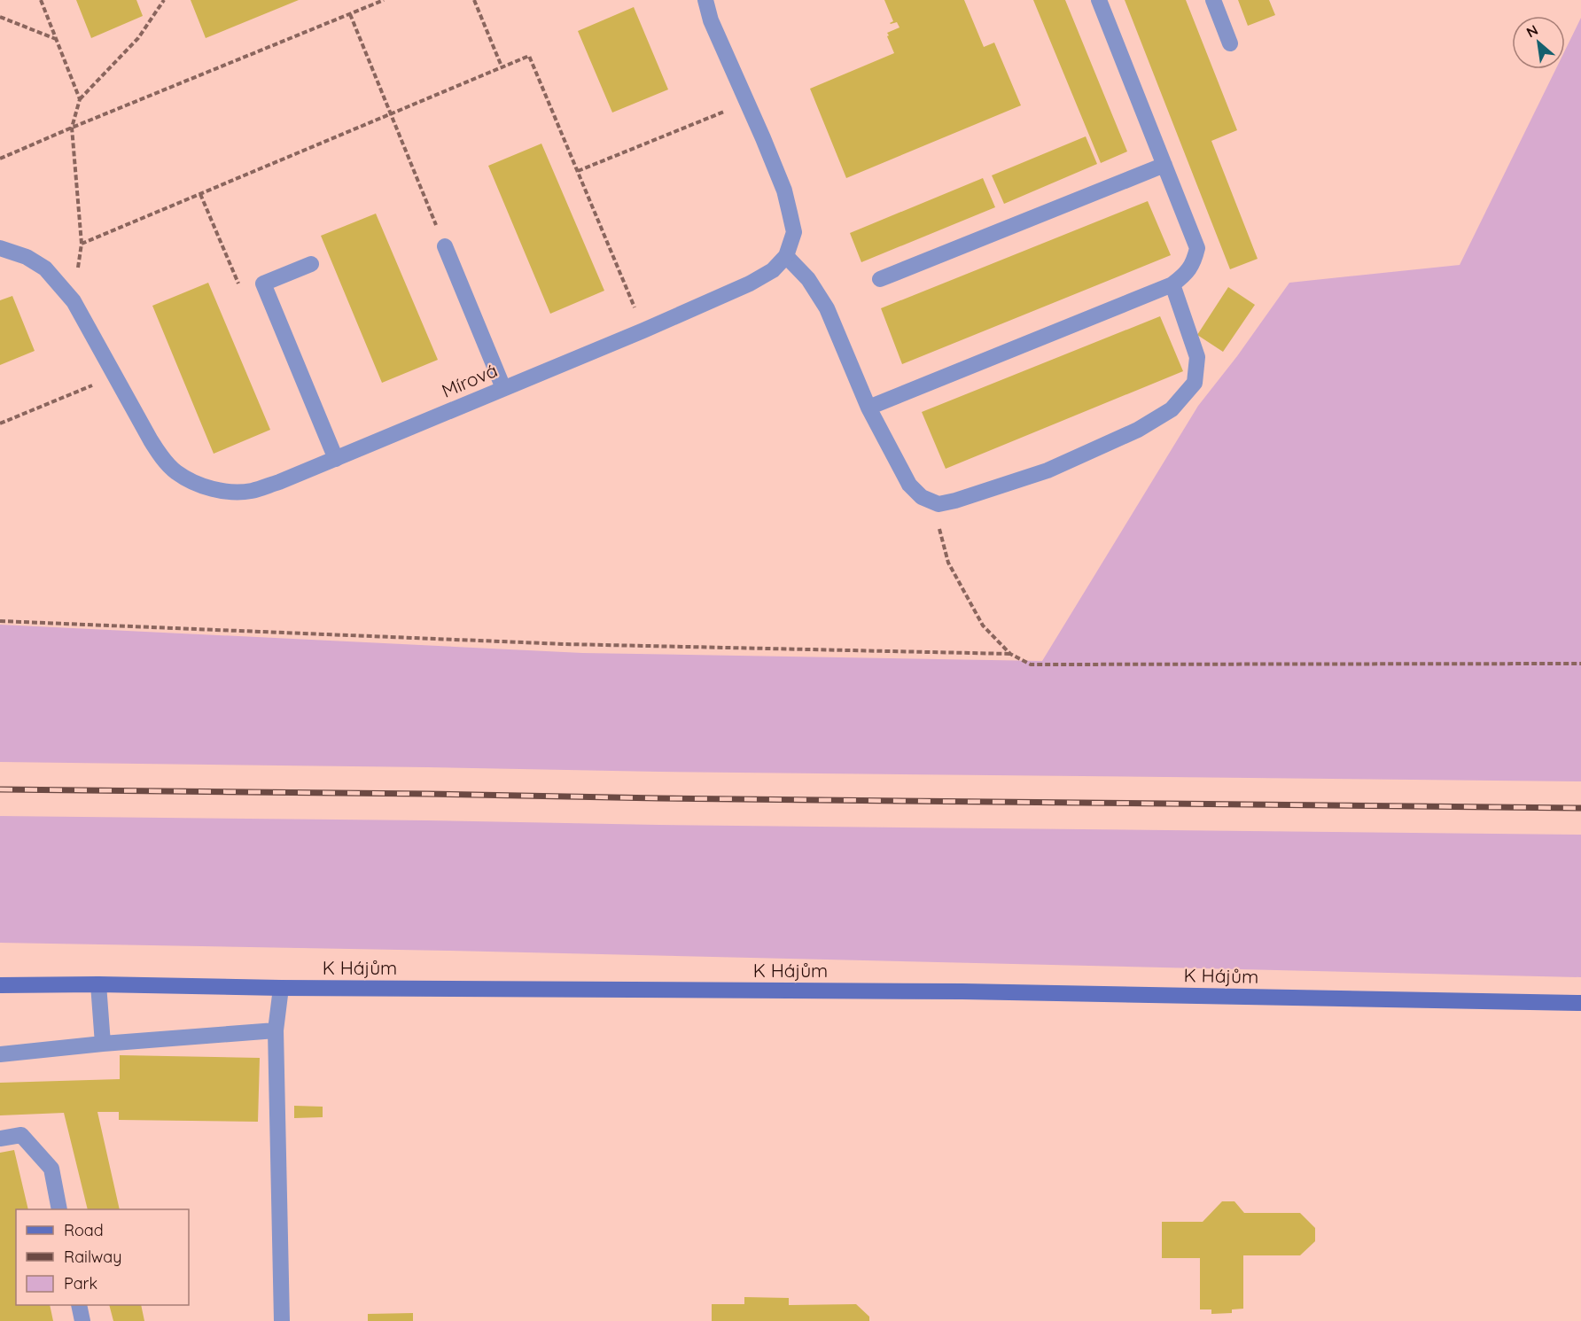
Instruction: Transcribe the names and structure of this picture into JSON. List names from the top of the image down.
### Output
{
  "streets": {
    "street": ["Mírová", "K Hájům"]
  },
  "legend": ["Road", "Railway", "Park"],
  "north": "top left"
}
